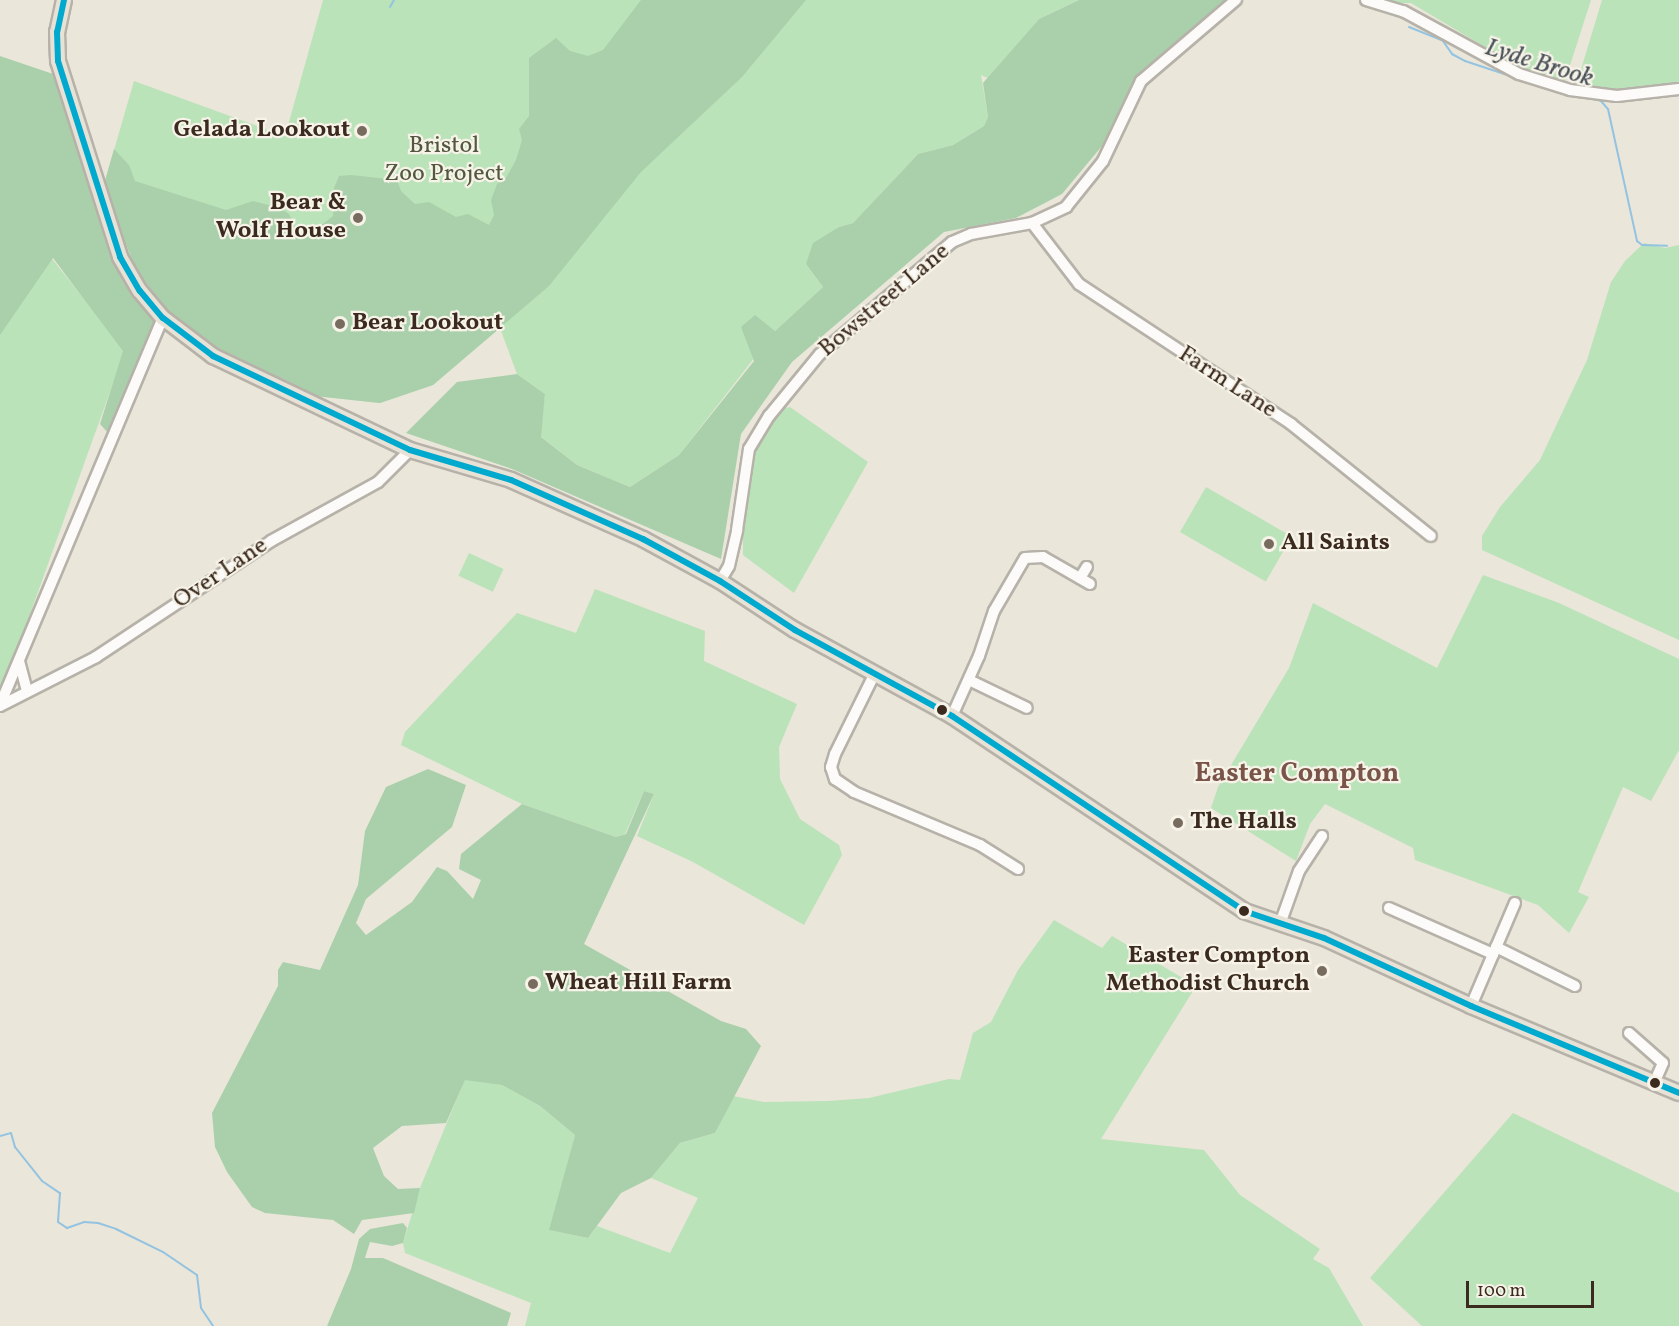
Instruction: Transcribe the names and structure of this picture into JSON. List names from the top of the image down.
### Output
{
  "streets": {
    "street": ["Bowstreet Lane", "Farm Lane", "Over Lane"]
  },
  "crossings": [
    ["Bowstreet Lane", "Farm Lane"]
  ],
  "districts": ["Easter Compton"],
  "water": ["Lyde Brook"],
  "parks": ["Bristol Zoo Project"],
  "places": [
    "Gelada Lookout",
    "Bear & Wolf House",
    "Bear Lookout",
    "All Saints",
    "The Halls",
    "Easter Compton Methodist Church",
    "Wheat Hill Farm"
  ],
  "scale_bar": "100 m"
}
